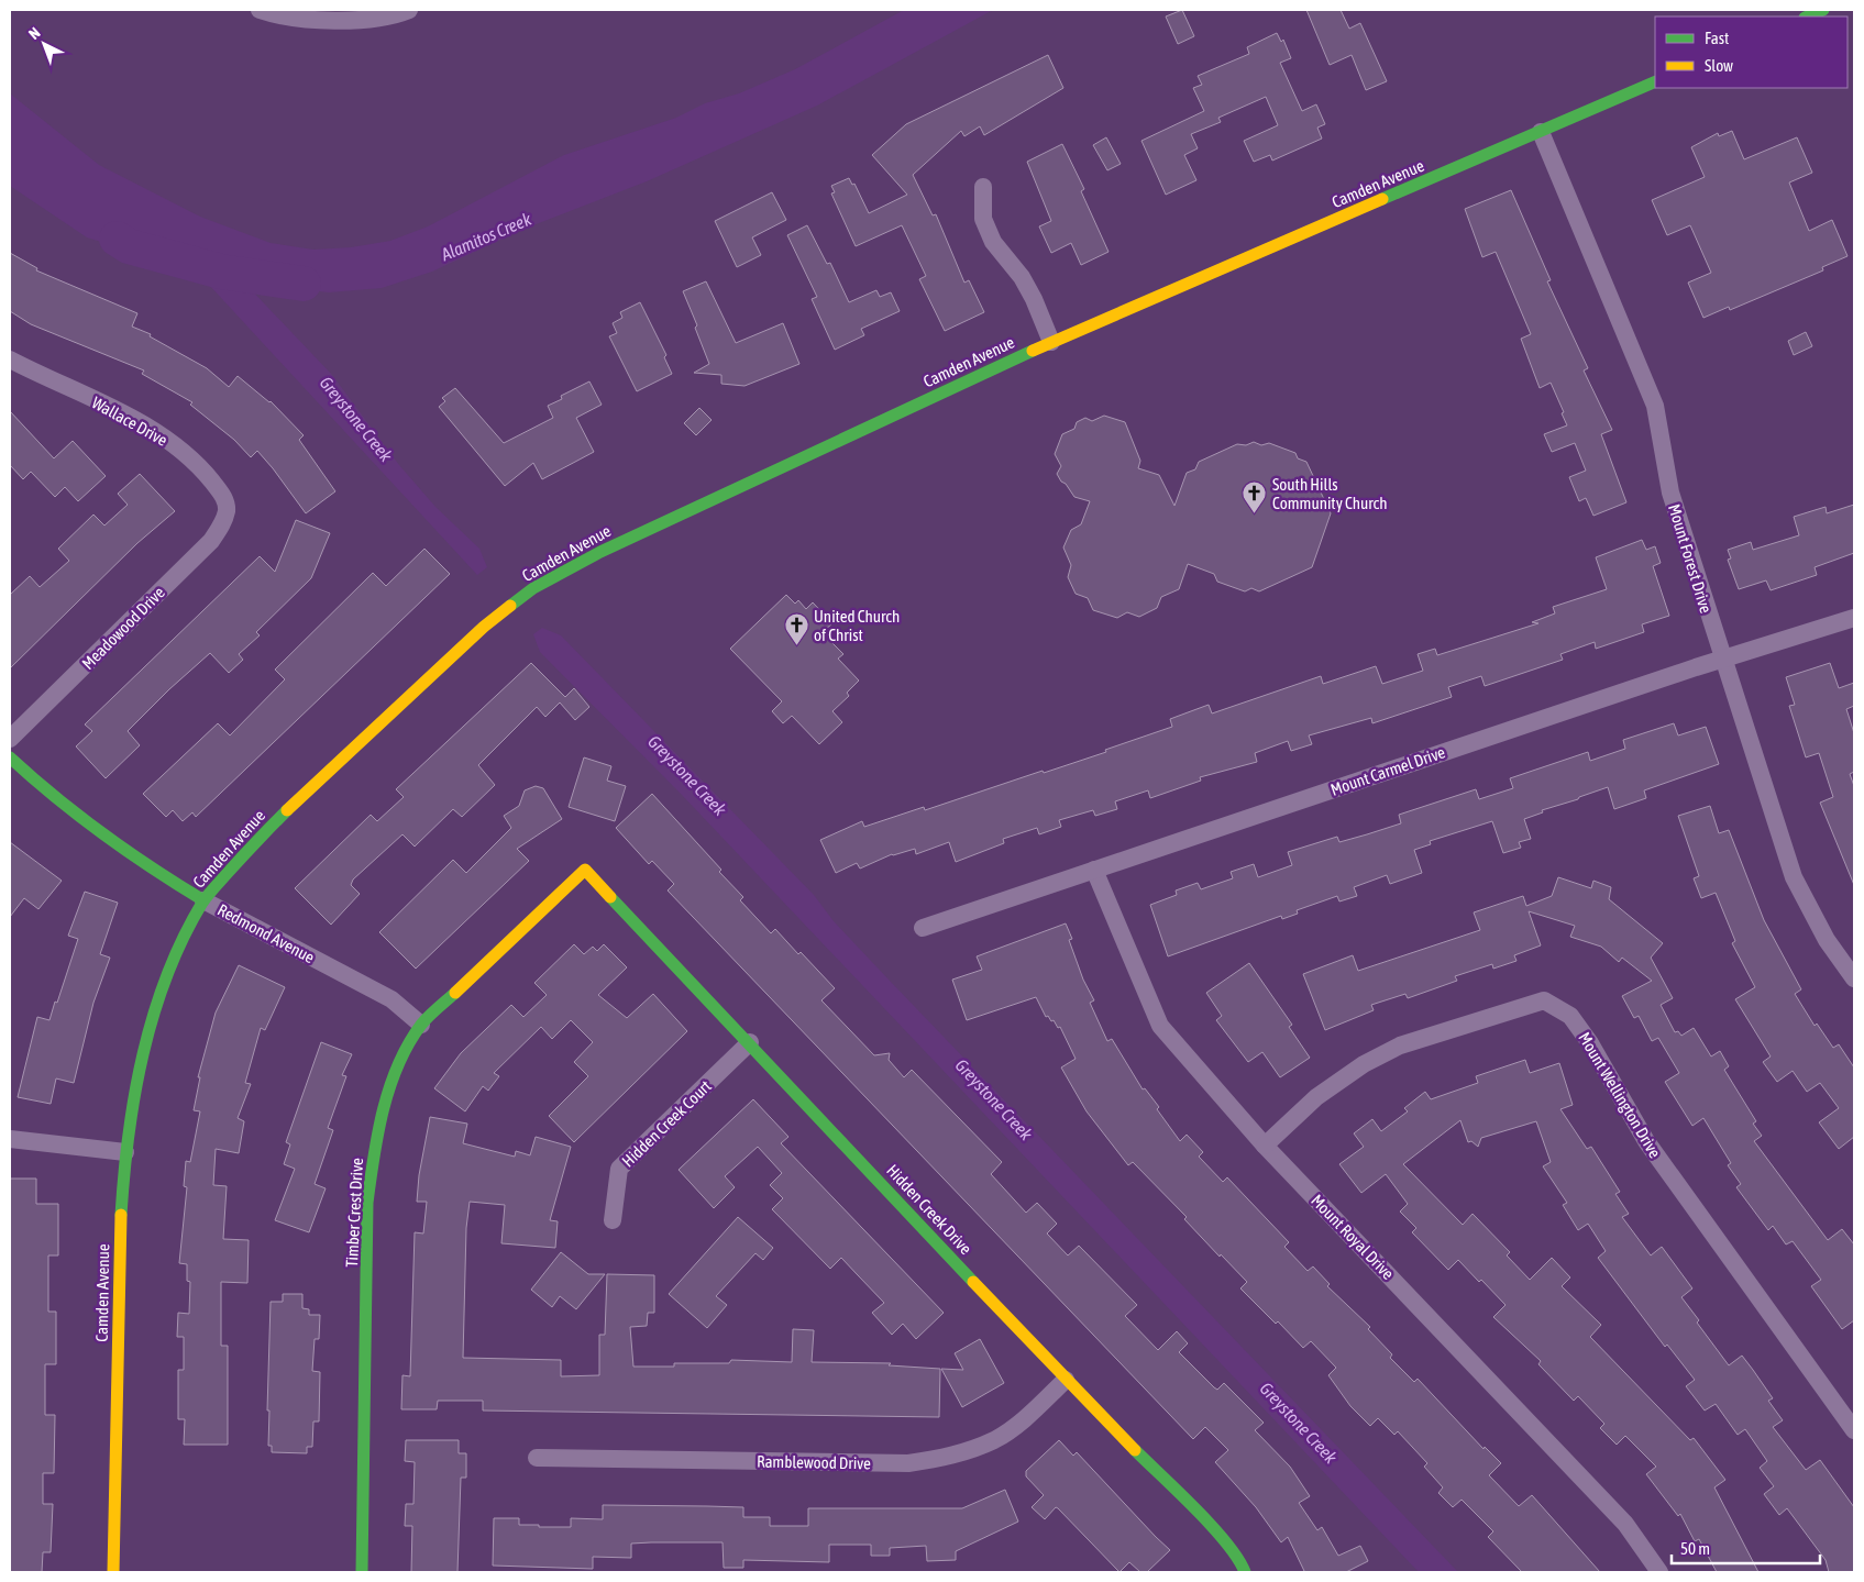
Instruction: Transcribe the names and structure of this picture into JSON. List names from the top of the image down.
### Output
{
  "streets": {
    "street": [
      "Camden Avenue",
      "Wallace Drive",
      "Mount Forest Drive",
      "Meadowood Drive",
      "Mount Carmel Drive",
      "Redmond Avenue",
      "Mount Wellington Drive",
      "Hidden Creek Court",
      "Hidden Creek Drive",
      "Timber Crest Drive",
      "Mount Royal Drive",
      "Ramblewood Drive"
    ]
  },
  "crossings": [
    ["Camden Avenue", "Mount Forest Drive"],
    ["Camden Avenue", "Redmond Avenue"],
    ["Wallace Drive", "Meadowood Drive"],
    ["Mount Forest Drive", "Mount Carmel Drive"],
    ["Mount Carmel Drive", "Mount Royal Drive"],
    ["Redmond Avenue", "Timber Crest Drive"],
    ["Mount Wellington Drive", "Mount Royal Drive"],
    ["Hidden Creek Court", "Hidden Creek Drive"],
    ["Hidden Creek Drive", "Timber Crest Drive"],
    ["Hidden Creek Drive", "Ramblewood Drive"]
  ],
  "water": ["Alamitos Creek", "Greystone Creek"],
  "places": {
    "church": ["South Hills Community Church", "United Church of Christ"]
  },
  "legend": ["Fast", "Slow"],
  "scale_bar": "50 m",
  "north": "top left"
}
